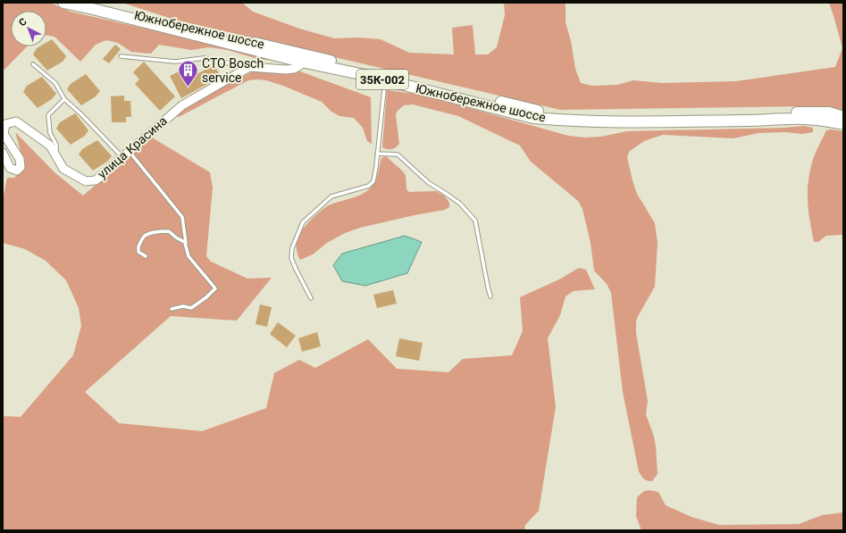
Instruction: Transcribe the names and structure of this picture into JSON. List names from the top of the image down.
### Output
{
  "streets": {
    "highway": ["Южнобережное шоссе", "35К-002"],
    "street": ["улица Красина"]
  },
  "places": {
    "building": ["СТО Bosch service"]
  },
  "north": "top left"
}
